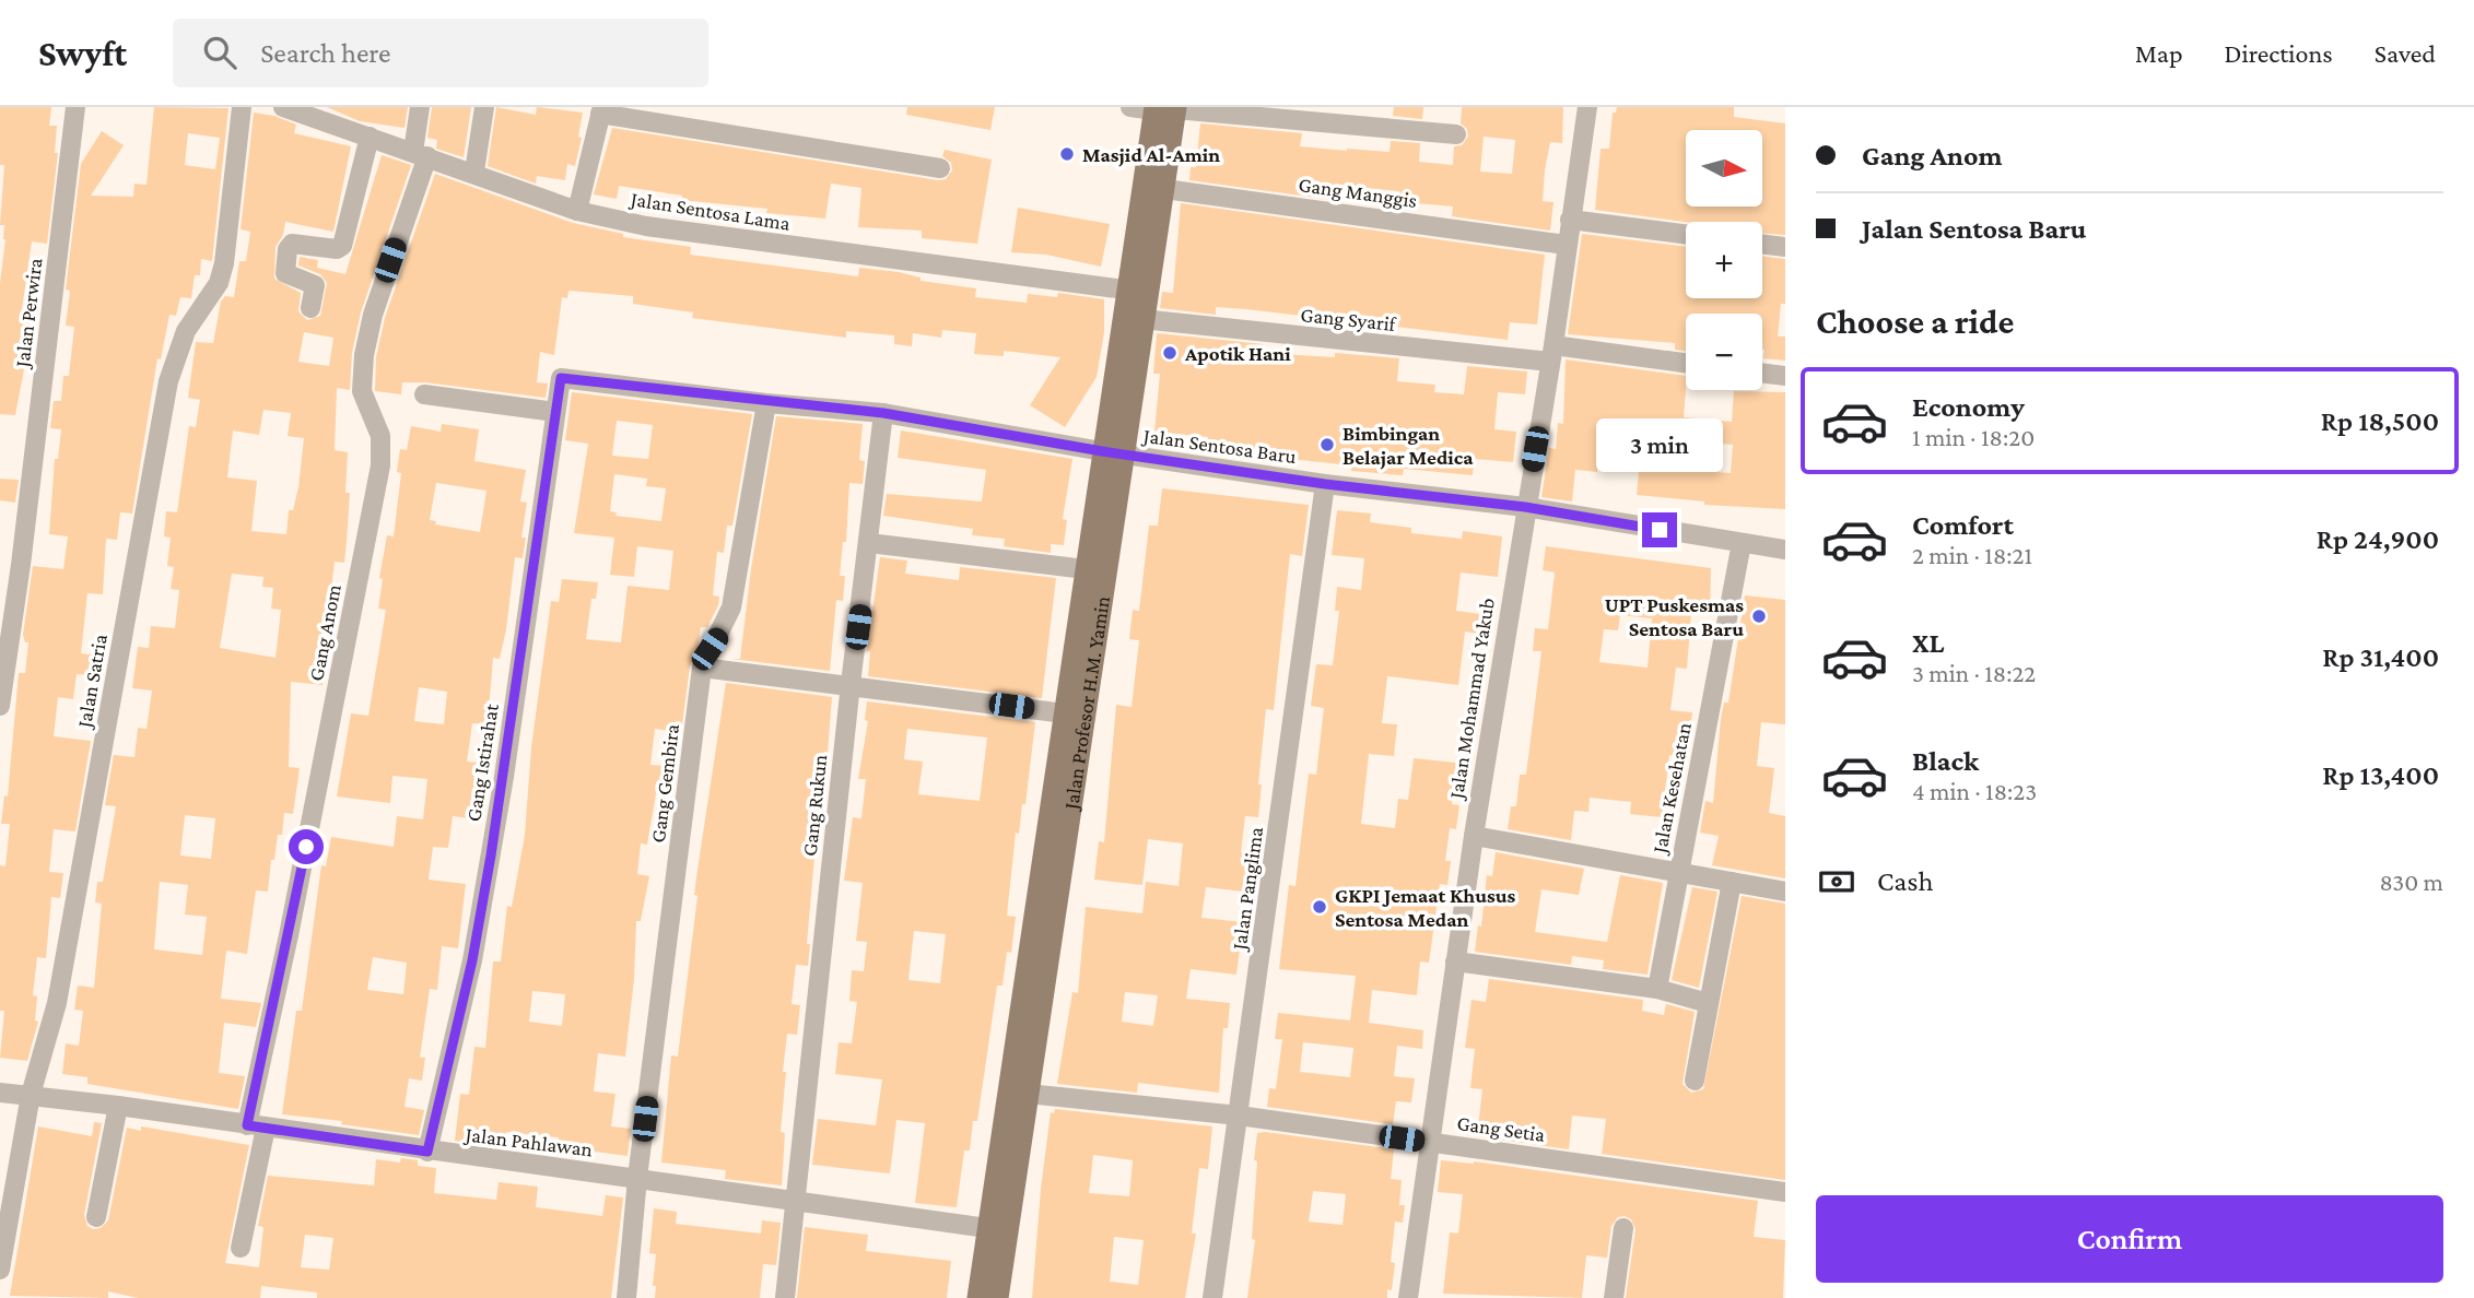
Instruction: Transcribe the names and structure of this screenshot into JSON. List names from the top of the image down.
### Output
{
  "streets": {
    "main road": ["Jalan Profesor H.M. Yamin"],
    "street": [
      "Gang Manggis",
      "Jalan Sentosa Lama",
      "Jalan Perwira",
      "Gang Syarif",
      "Jalan Sentosa Baru",
      "Gang Anom",
      "Jalan Satria",
      "Jalan Mohammad Yakub",
      "Gang Istirahat",
      "Gang Gembira",
      "Jalan Kesehatan",
      "Gang Rukun",
      "Jalan Panglima",
      "Gang Setia",
      "Jalan Pahlawan"
    ]
  },
  "crossings": [
    ["Gang Manggis", "Jalan Mohammad Yakub"],
    ["Gang Manggis", "Jalan Profesor H.M. Yamin"],
    ["Jalan Sentosa Lama", "Gang Anom"],
    ["Jalan Sentosa Lama", "Jalan Profesor H.M. Yamin"],
    ["Gang Syarif", "Jalan Mohammad Yakub"],
    ["Gang Syarif", "Jalan Profesor H.M. Yamin"],
    ["Jalan Sentosa Baru", "Jalan Mohammad Yakub"],
    ["Jalan Sentosa Baru", "Jalan Profesor H.M. Yamin"],
    ["Jalan Sentosa Baru", "Gang Istirahat"],
    ["Jalan Sentosa Baru", "Gang Gembira"],
    ["Jalan Sentosa Baru", "Jalan Kesehatan"],
    ["Jalan Sentosa Baru", "Gang Rukun"],
    ["Jalan Sentosa Baru", "Jalan Panglima"],
    ["Gang Anom", "Jalan Pahlawan"],
    ["Jalan Satria", "Jalan Pahlawan"],
    ["Jalan Mohammad Yakub", "Gang Setia"],
    ["Jalan Profesor H.M. Yamin", "Gang Setia"],
    ["Jalan Profesor H.M. Yamin", "Jalan Pahlawan"],
    ["Gang Istirahat", "Jalan Pahlawan"],
    ["Gang Gembira", "Jalan Pahlawan"],
    ["Gang Rukun", "Jalan Pahlawan"],
    ["Jalan Panglima", "Gang Setia"]
  ],
  "places": [
    "Masjid Al-Amin",
    "Apotik Hani",
    "Bimbingan Belajar Medica",
    "UPT Puskesmas Sentosa Baru",
    "GKPI Jemaat Khusus Sentosa Medan"
  ],
  "north": "right",
  "page": {
    "header": "Swyft",
    "search": "Search here",
    "nav": ["Map", "Directions", "Saved"],
    "banner": ["Gang Anom", "Jalan Sentosa Baru"],
    "map_buttons": ["+", "−"],
    "heading": "Choose a ride",
    "list": [
      {
        "name": "Economy",
        "note": "1 min · 18:20",
        "value": "Rp 18,500"
      },
      {
        "name": "Comfort",
        "note": "2 min · 18:21",
        "value": "Rp 24,900"
      },
      {
        "name": "XL",
        "note": "3 min · 18:22",
        "value": "Rp 31,400"
      },
      {
        "name": "Black",
        "note": "4 min · 18:23",
        "value": "Rp 13,400"
      }
    ],
    "bubble": "3 min",
    "pay": ["Cash", "830 m"],
    "buttons": "Confirm"
  }
}
